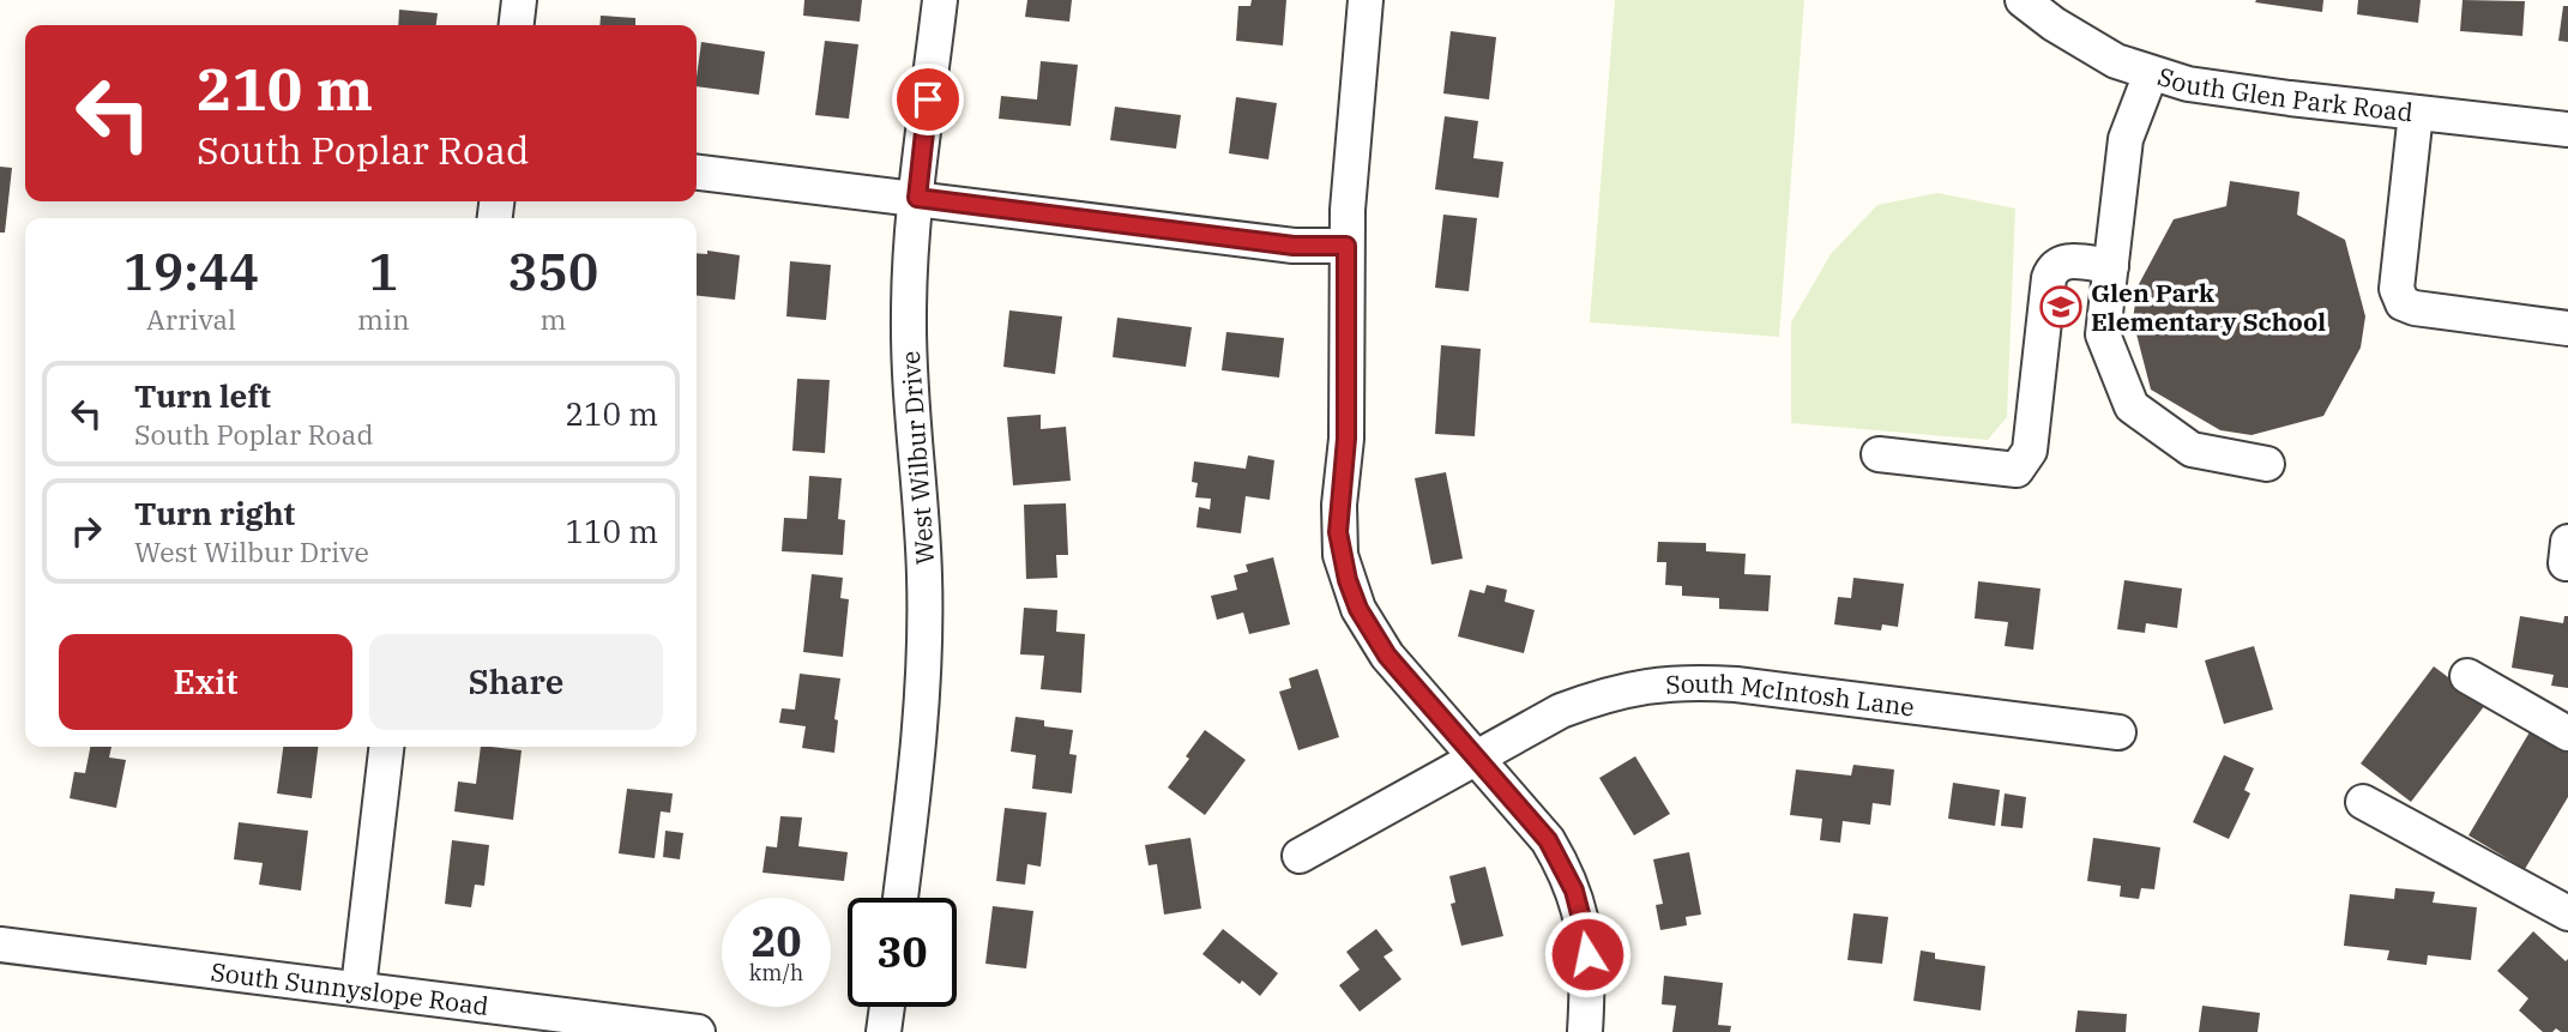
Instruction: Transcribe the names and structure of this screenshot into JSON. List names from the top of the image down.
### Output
{
  "streets": {
    "street": [
      "South Glen Park Road",
      "West Wilbur Drive",
      "South McIntosh Lane",
      "South Sunnyslope Road"
    ]
  },
  "places": {
    "school or university": ["Glen Park Elementary School"]
  },
  "page": {
    "turn": ["210 m", "South Poplar Road"],
    "eta": [
      "19:44",
      "Arrival",
      "1",
      "min",
      "350",
      "m"
    ],
    "list": [
      {
        "name": "Turn left",
        "note": "South Poplar Road",
        "value": "210 m"
      },
      {
        "name": "Turn right",
        "note": "West Wilbur Drive",
        "value": "110 m"
      }
    ],
    "buttons": ["Exit", "Share"],
    "speed": "20 km/h",
    "limit": "30"
  }
}
